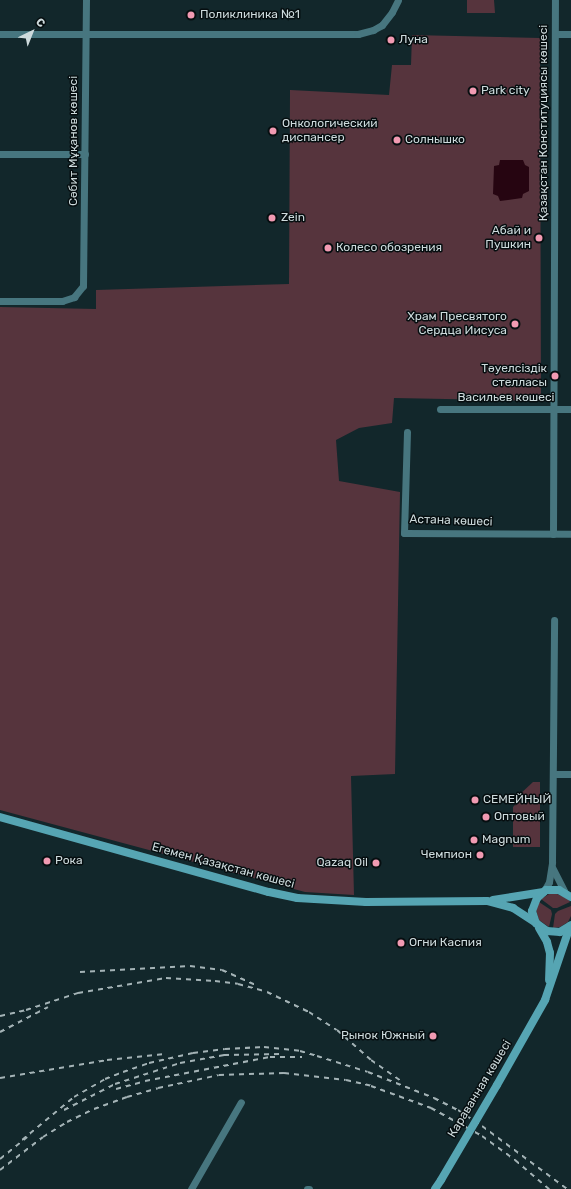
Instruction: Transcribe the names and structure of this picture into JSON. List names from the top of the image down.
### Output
{
  "streets": {
    "main road": ["Егемен Қазақстан көшесі", "Караванная көшесі"],
    "street": [
      "Қазақстан Конституциясы көшесі",
      "Сәбит Мұқанов көшесі",
      "Васильев көшесі",
      "Астана көшесі"
    ]
  },
  "crossings": [
    ["Қазақстан Конституциясы көшесі", "Васильев көшесі"],
    ["Қазақстан Конституциясы көшесі", "Астана көшесі"],
    ["Егемен Қазақстан көшесі", "Караванная көшесі"]
  ],
  "places": [
    "Поликлиника №1",
    "Луна",
    "Park city",
    "Онкологический диспансер",
    "Солнышко",
    "Zein",
    "Абай и Пушкин",
    "Колесо обозрения",
    "Храм Пресвятого Сердца Иисуса",
    "Тәуелсіздік стелласы",
    "СЕМЕЙНЫЙ",
    "Оптовый",
    "Magnum",
    "Чемпион",
    "Рока",
    "Qazaq Oil",
    "Огни Каспия",
    "Рынок Южный"
  ],
  "north": "top right"
}
